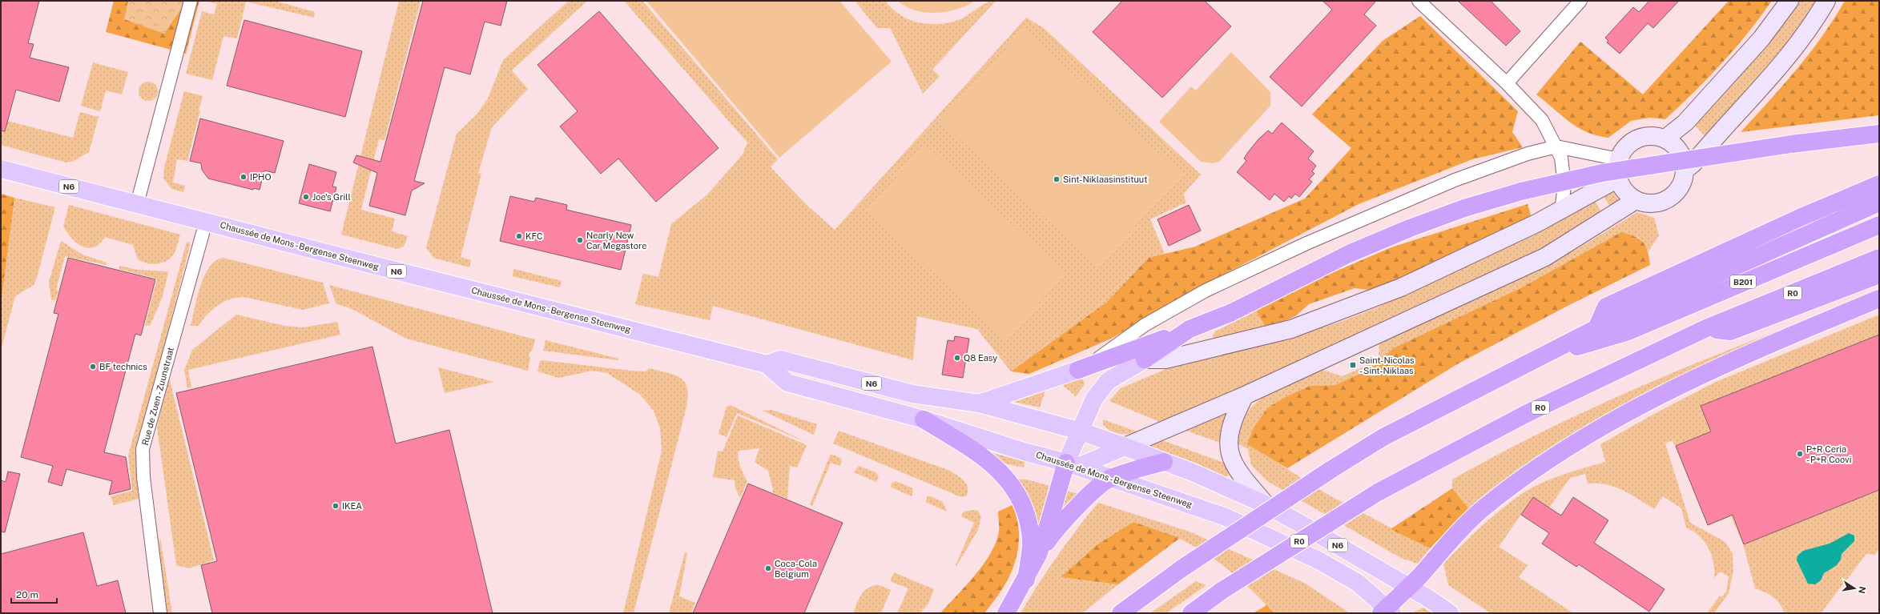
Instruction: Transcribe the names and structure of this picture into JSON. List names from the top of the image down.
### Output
{
  "streets": {
    "highway": ["B201", "R0"],
    "main road": ["N6", "Chaussée de Mons - Bergense Steenweg"],
    "street": ["Rue de Zuen - Zuunstraat"]
  },
  "crossings": [
    ["N6", "Chaussée de Mons - Bergense Steenweg"],
    ["Chaussée de Mons - Bergense Steenweg", "Rue de Zuen - Zuunstraat"]
  ],
  "places": {
    "other": [
      "IPHO",
      "Sint-Niklaasinstituut",
      "Joe's Grill",
      "KFC",
      "Nearly New Car Megastore",
      "Q8 Easy",
      "BF technics",
      "P+R Ceria - P+R Coovi",
      "IKEA",
      "Coca-Cola Belgium"
    ],
    "transit": ["Saint-Nicolas - Sint-Niklaas"]
  },
  "scale_bar": "20 m",
  "north": "right"
}
